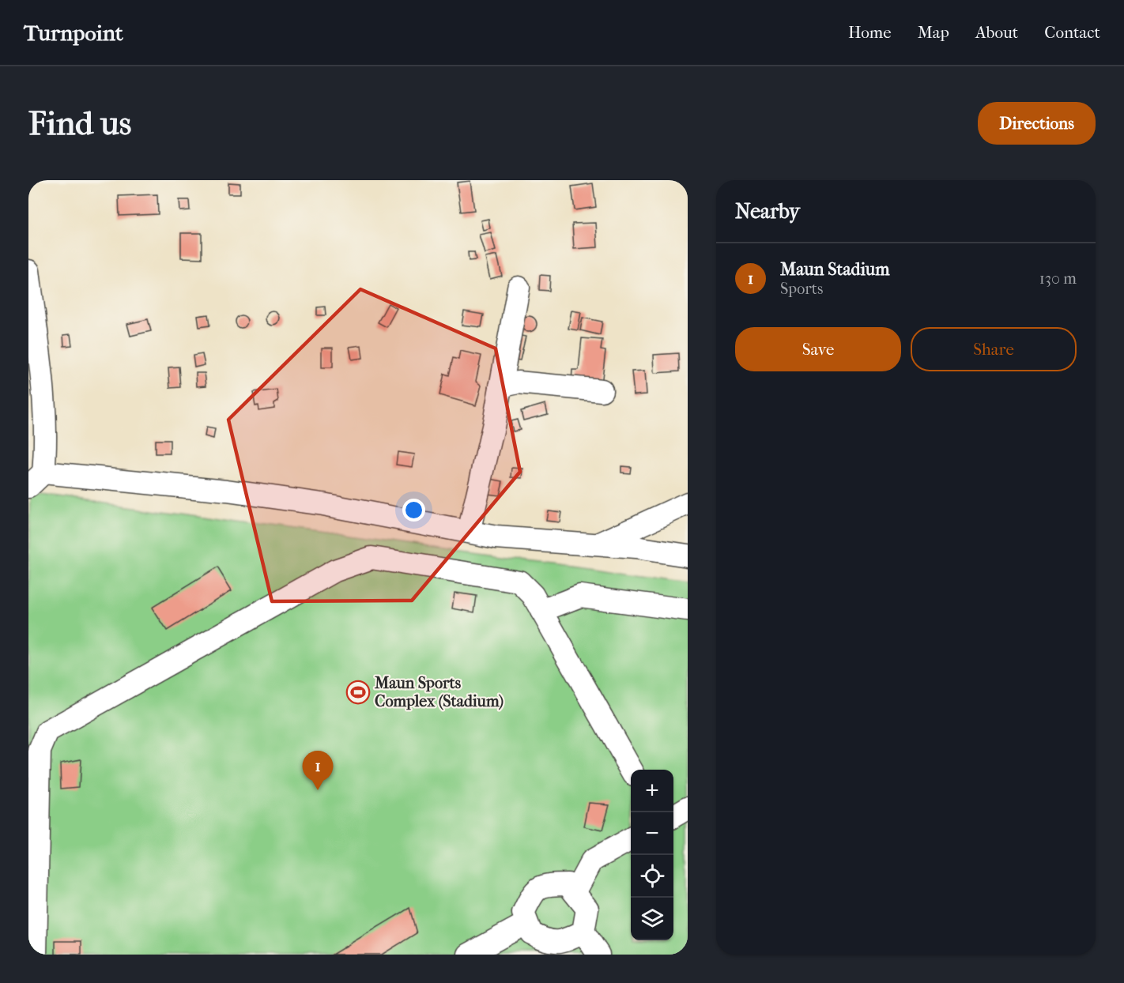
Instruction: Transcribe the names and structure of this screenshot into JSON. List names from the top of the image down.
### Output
{
  "places": {
    "sports": ["Maun Sports Complex (Stadium)"]
  },
  "page": {
    "header": "Turnpoint",
    "nav": [
      "Home",
      "Map",
      "About",
      "Contact"
    ],
    "buttons": [
      "Directions",
      ["Save", "Share"]
    ],
    "title": "Find us",
    "heading": "Nearby",
    "list": [
      {
        "mark": "1",
        "name": "Maun Stadium",
        "note": "Sports",
        "value": "130 m"
      }
    ],
    "pins": "1",
    "map_buttons": ["+", "−"]
  }
}
